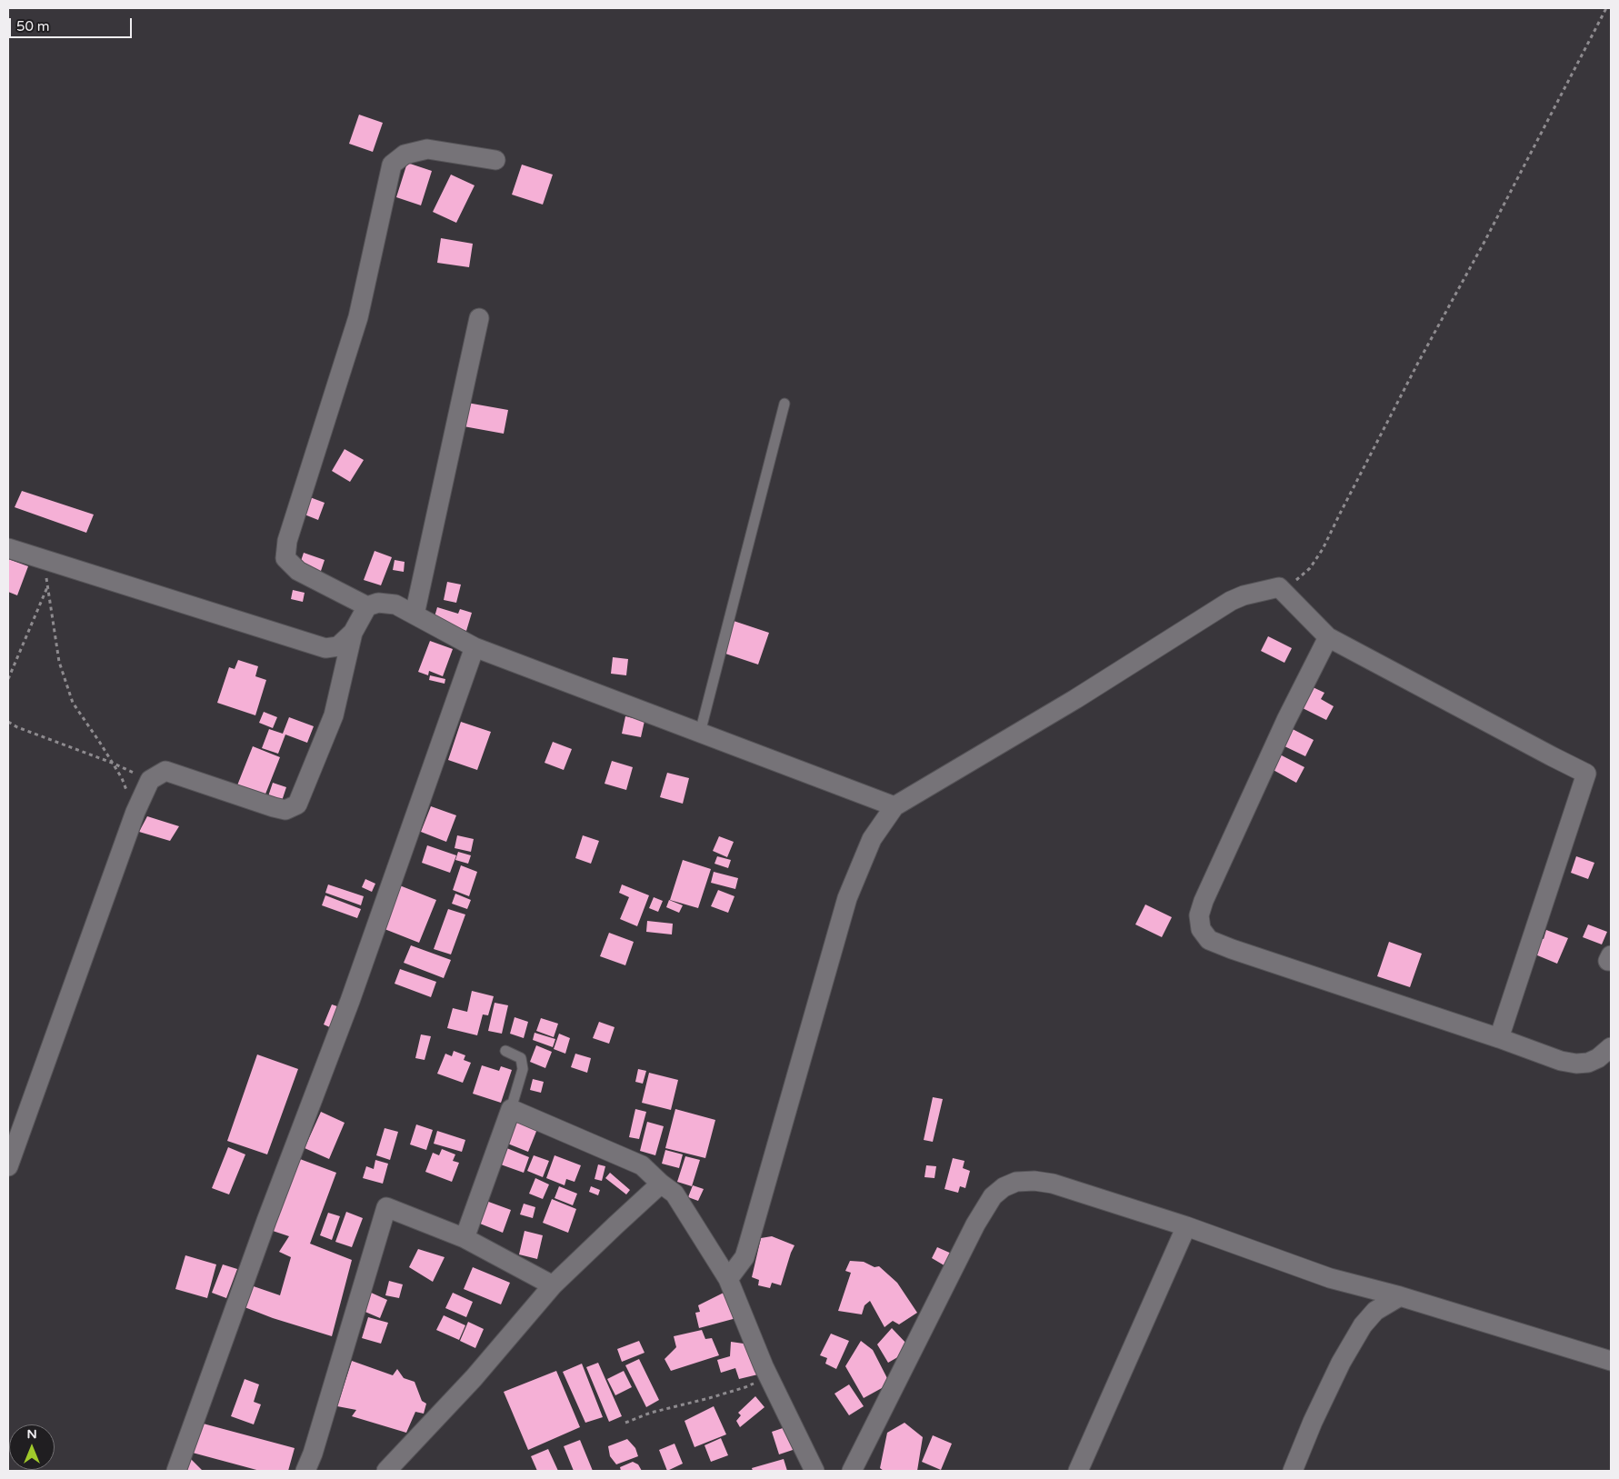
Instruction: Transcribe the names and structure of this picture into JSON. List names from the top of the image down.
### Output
{
  "scale_bar": "50 m",
  "north": "top"
}
